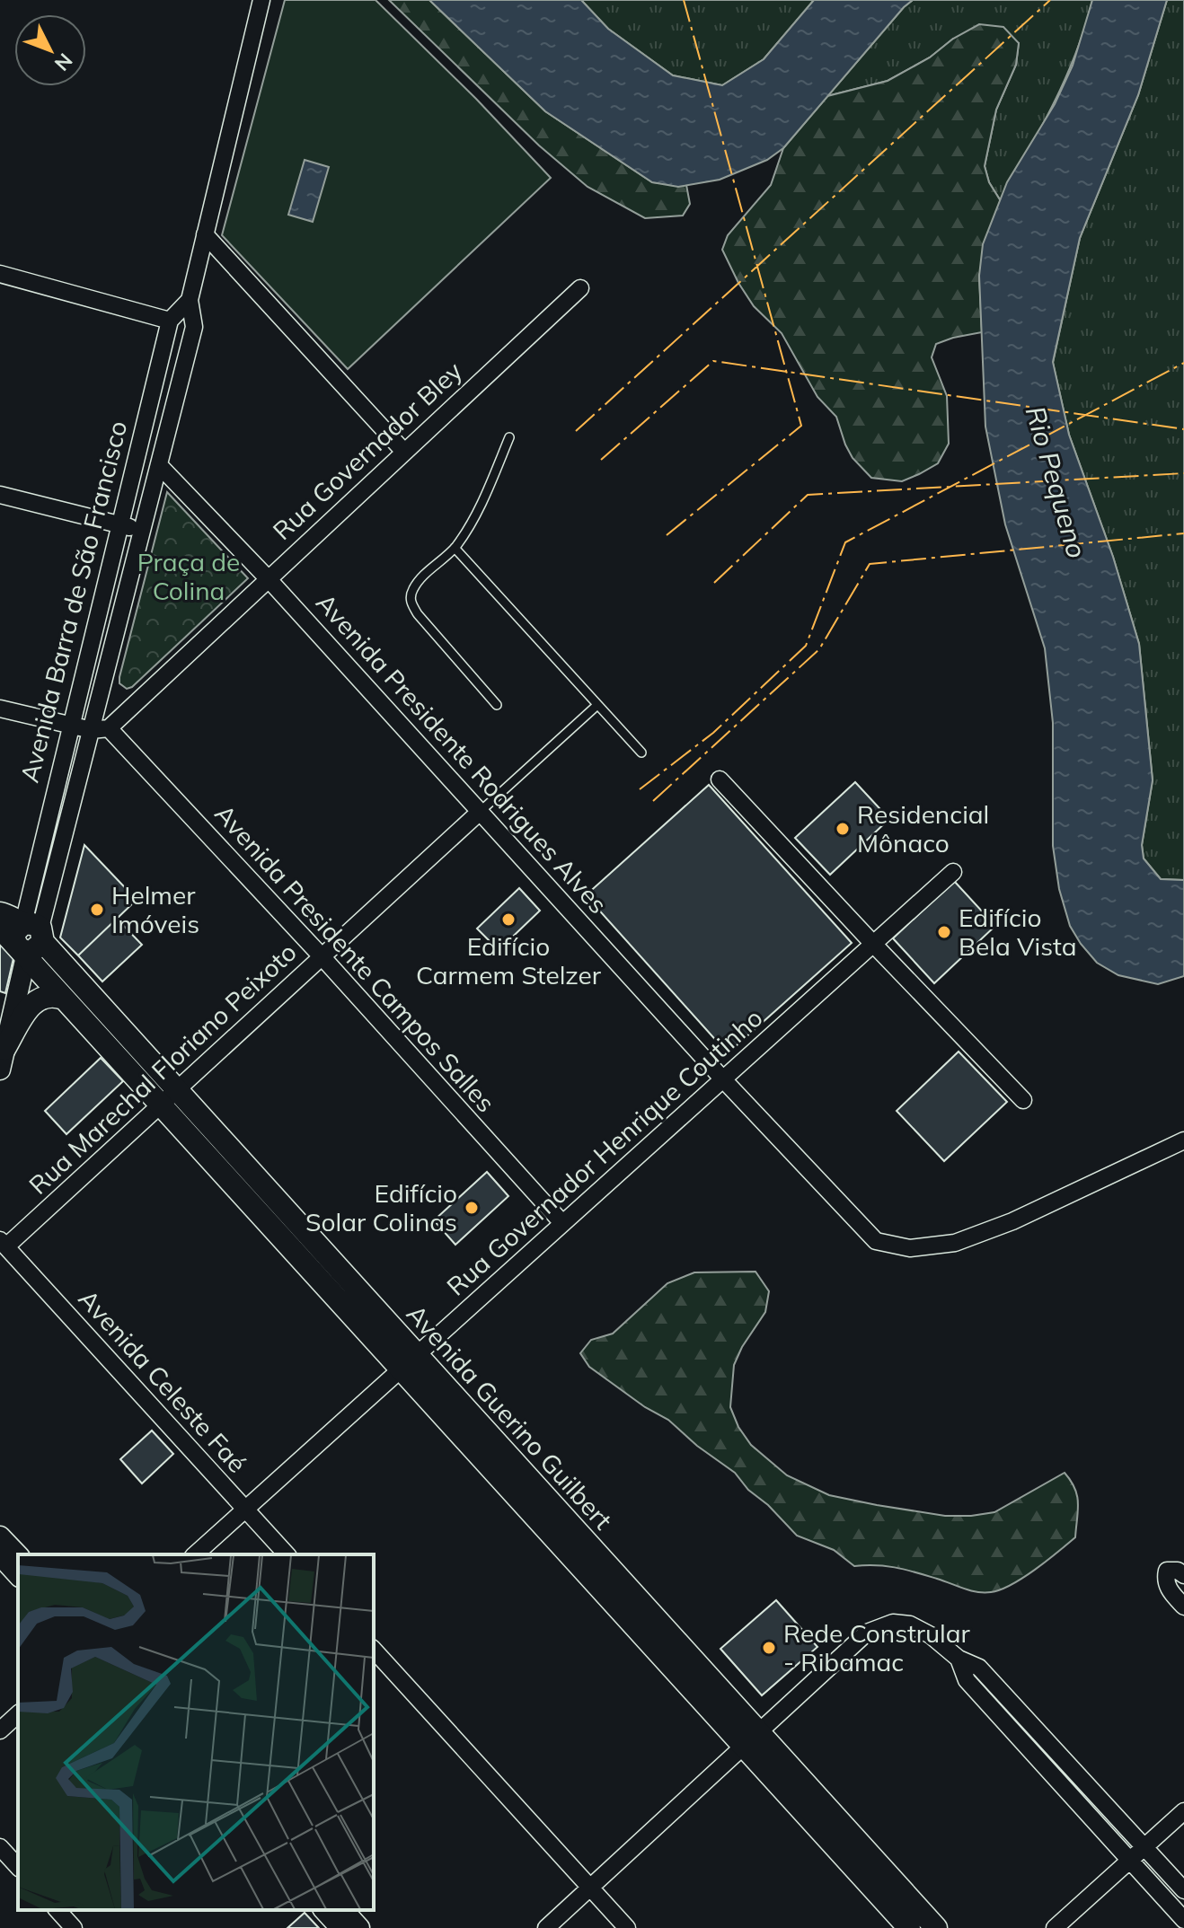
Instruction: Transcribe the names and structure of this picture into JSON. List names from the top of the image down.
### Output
{
  "streets": {
    "main road": ["Avenida Guerino Guilbert"],
    "street": [
      "Rua Governador Bley",
      "Avenida Barra de São Francisco",
      "Avenida Presidente Rodrigues Alves",
      "Avenida Presidente Campos Salles",
      "Rua Marechal Floriano Peixoto",
      "Rua Governador Henrique Coutinho",
      "Avenida Celeste Faé"
    ]
  },
  "crossings": [
    ["Rua Governador Bley", "Avenida Barra de São Francisco"],
    ["Rua Governador Bley", "Avenida Presidente Rodrigues Alves"],
    ["Rua Governador Bley", "Avenida Presidente Campos Salles"],
    ["Avenida Barra de São Francisco", "Avenida Presidente Rodrigues Alves"],
    ["Avenida Barra de São Francisco", "Avenida Presidente Campos Salles"],
    ["Avenida Barra de São Francisco", "Avenida Guerino Guilbert"],
    ["Avenida Presidente Rodrigues Alves", "Rua Marechal Floriano Peixoto"],
    ["Avenida Presidente Rodrigues Alves", "Rua Governador Henrique Coutinho"],
    ["Avenida Presidente Campos Salles", "Rua Marechal Floriano Peixoto"],
    ["Avenida Presidente Campos Salles", "Rua Governador Henrique Coutinho"],
    ["Rua Marechal Floriano Peixoto", "Avenida Celeste Faé"],
    ["Rua Marechal Floriano Peixoto", "Avenida Guerino Guilbert"],
    ["Rua Governador Henrique Coutinho", "Avenida Celeste Faé"],
    ["Rua Governador Henrique Coutinho", "Avenida Guerino Guilbert"]
  ],
  "water": ["Rio Pequeno"],
  "parks": ["Praça de Colina"],
  "places": [
    "Residencial Mônaco",
    "Helmer Imóveis",
    "Edifício Carmem Stelzer",
    "Edifício Bela Vista",
    "Edifício Solar Colinas",
    "Rede Constrular - Ribamac"
  ],
  "north": "bottom right"
}
